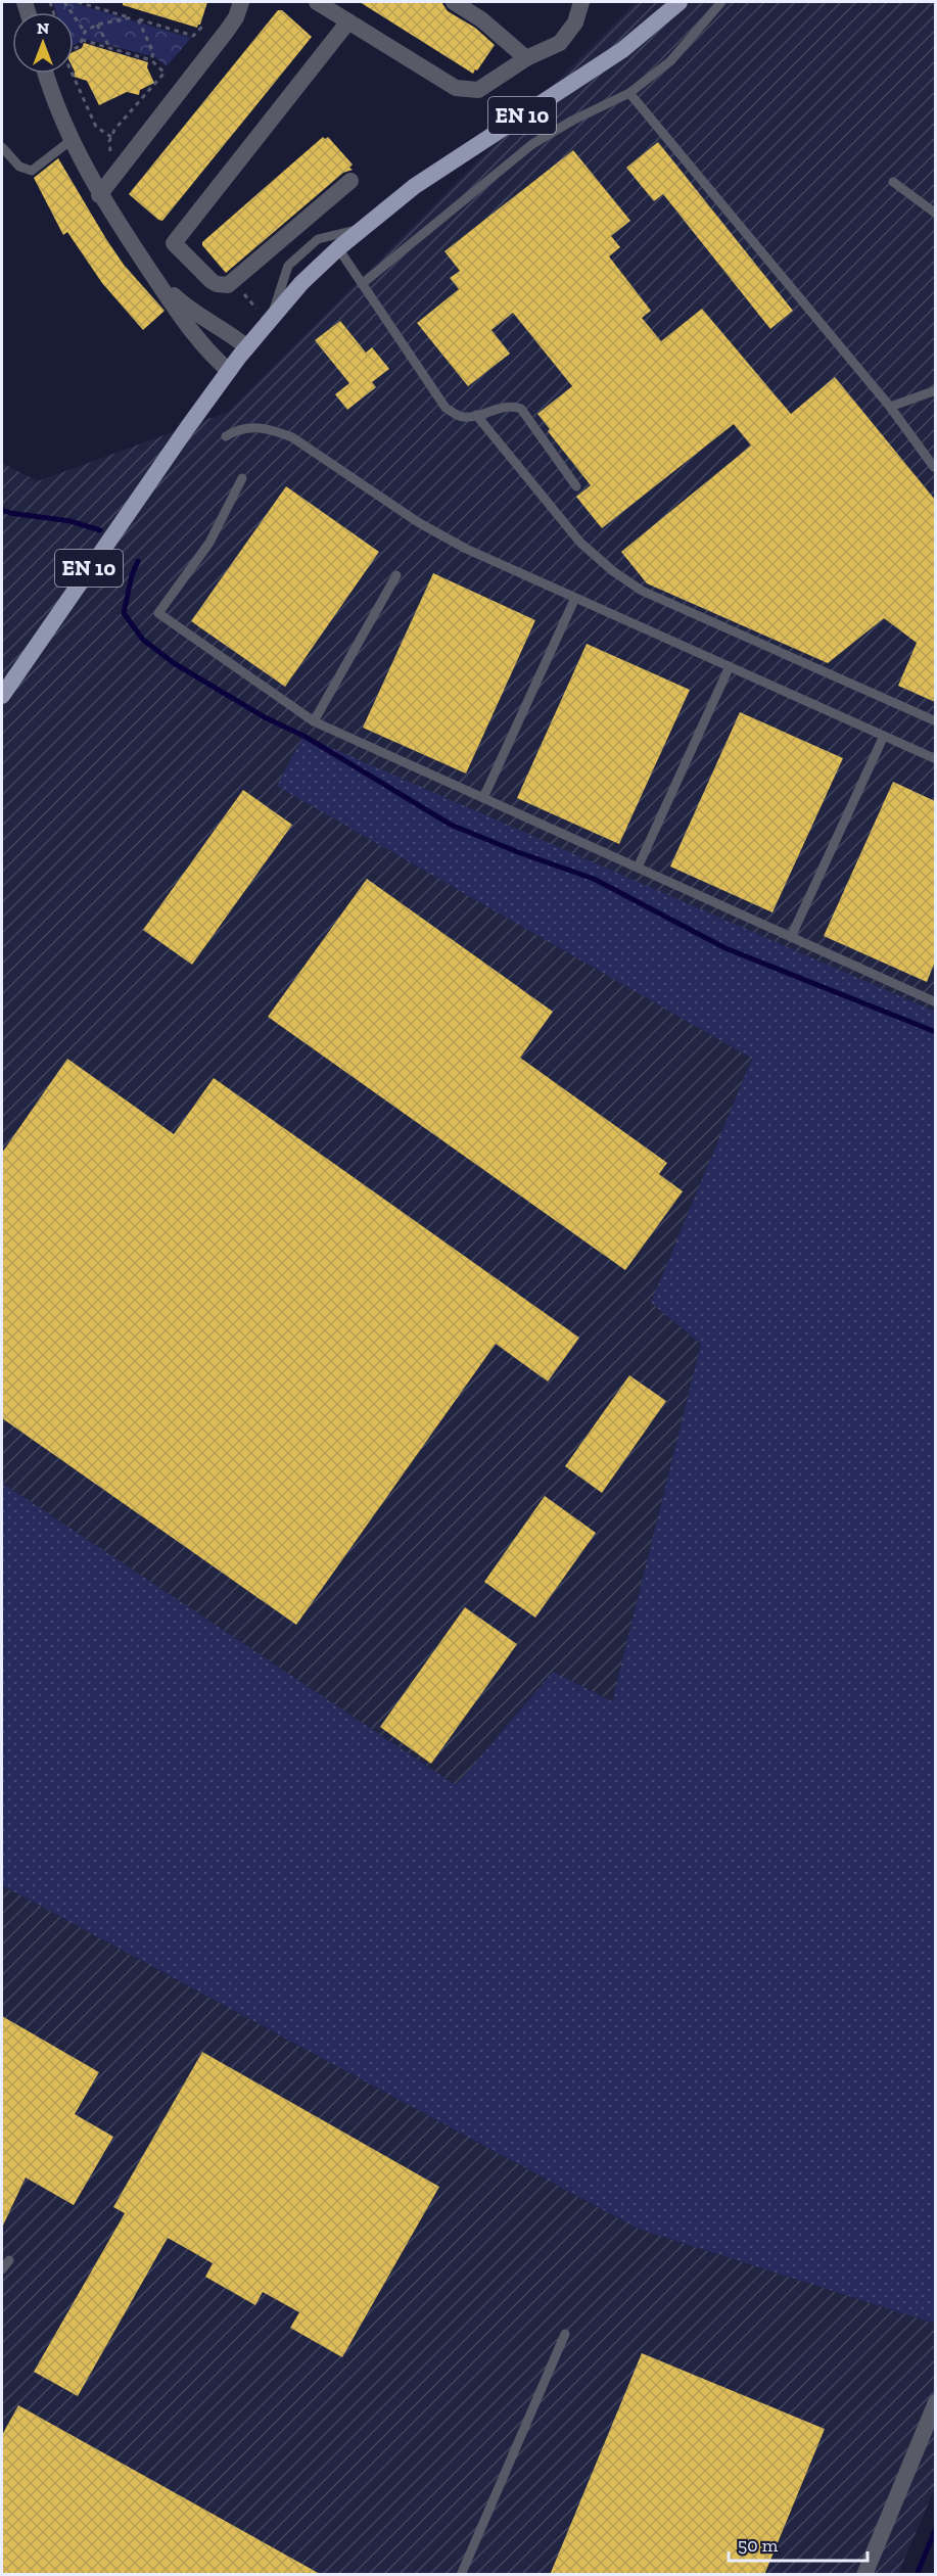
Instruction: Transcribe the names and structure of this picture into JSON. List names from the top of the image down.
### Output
{
  "streets": {
    "main road": ["EN 10"]
  },
  "scale_bar": "50 m",
  "north": "top"
}
